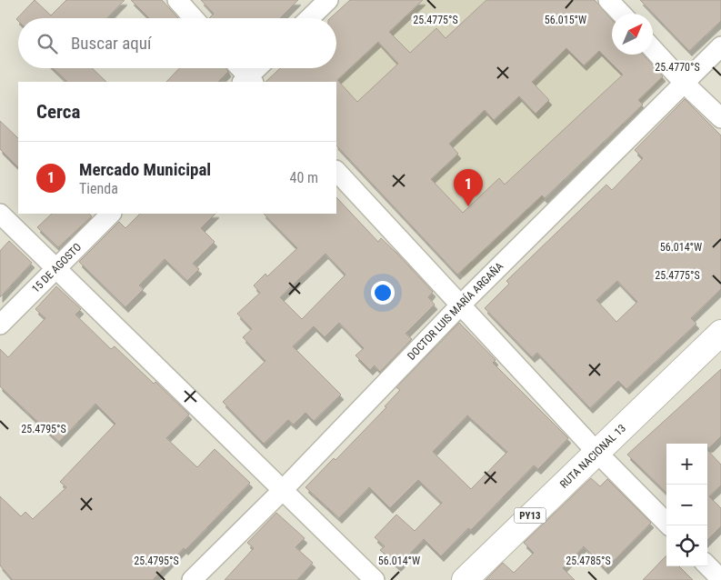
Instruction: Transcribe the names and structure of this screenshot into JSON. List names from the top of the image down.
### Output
{
  "streets": {
    "highway": ["RUTA NACIONAL 13", "PY13"],
    "street": ["15 DE AGOSTO", "DOCTOR LUIS MARÍA ARGAÑA"]
  },
  "north": "top right",
  "page": {
    "search": "Buscar aquí",
    "heading": "Cerca",
    "list": [
      {
        "mark": "1",
        "name": "Mercado Municipal",
        "note": "Tienda",
        "value": "40 m"
      }
    ],
    "pins": "1",
    "map_buttons": ["+", "−"]
  },
  "coordinates": [
    "25.4775°S",
    "56.015°W",
    "25.4770°S",
    "56.014°W",
    "25.4795°S",
    "25.4785°S"
  ]
}
